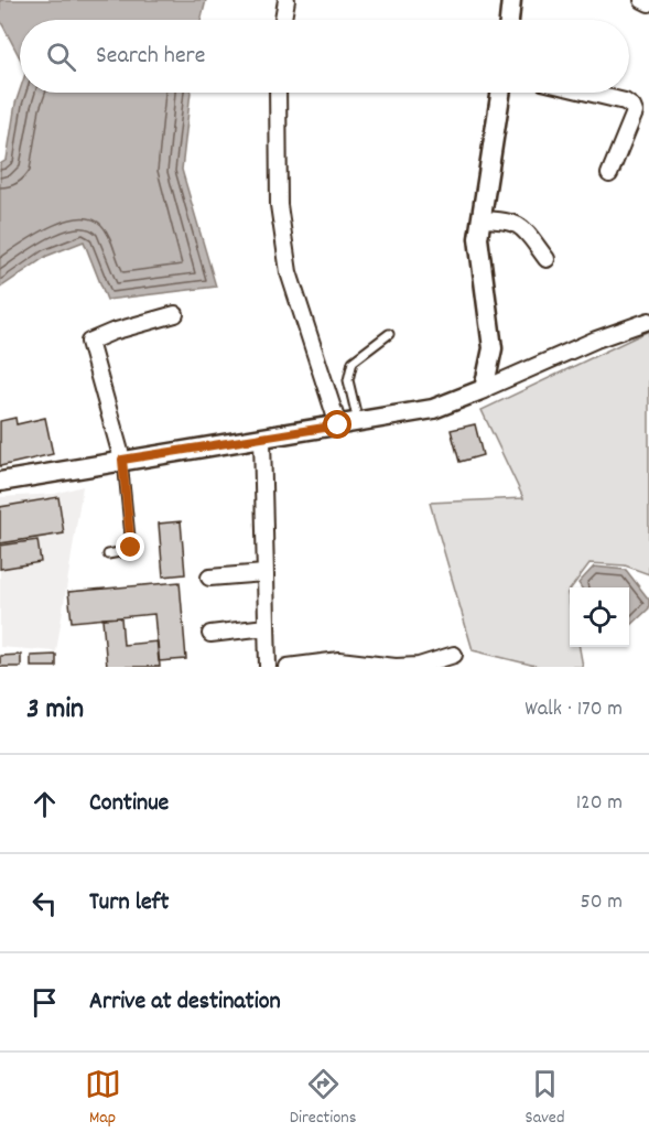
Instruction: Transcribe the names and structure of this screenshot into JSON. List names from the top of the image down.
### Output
{
  "page": {
    "search": "Search here",
    "heading": ["3 min", "Walk · 170 m"],
    "list": [
      ["Continue", "120 m"],
      ["Turn left", "50 m"],
      "Arrive at destination"
    ],
    "nav": ["Map", "Directions", "Saved"]
  }
}
